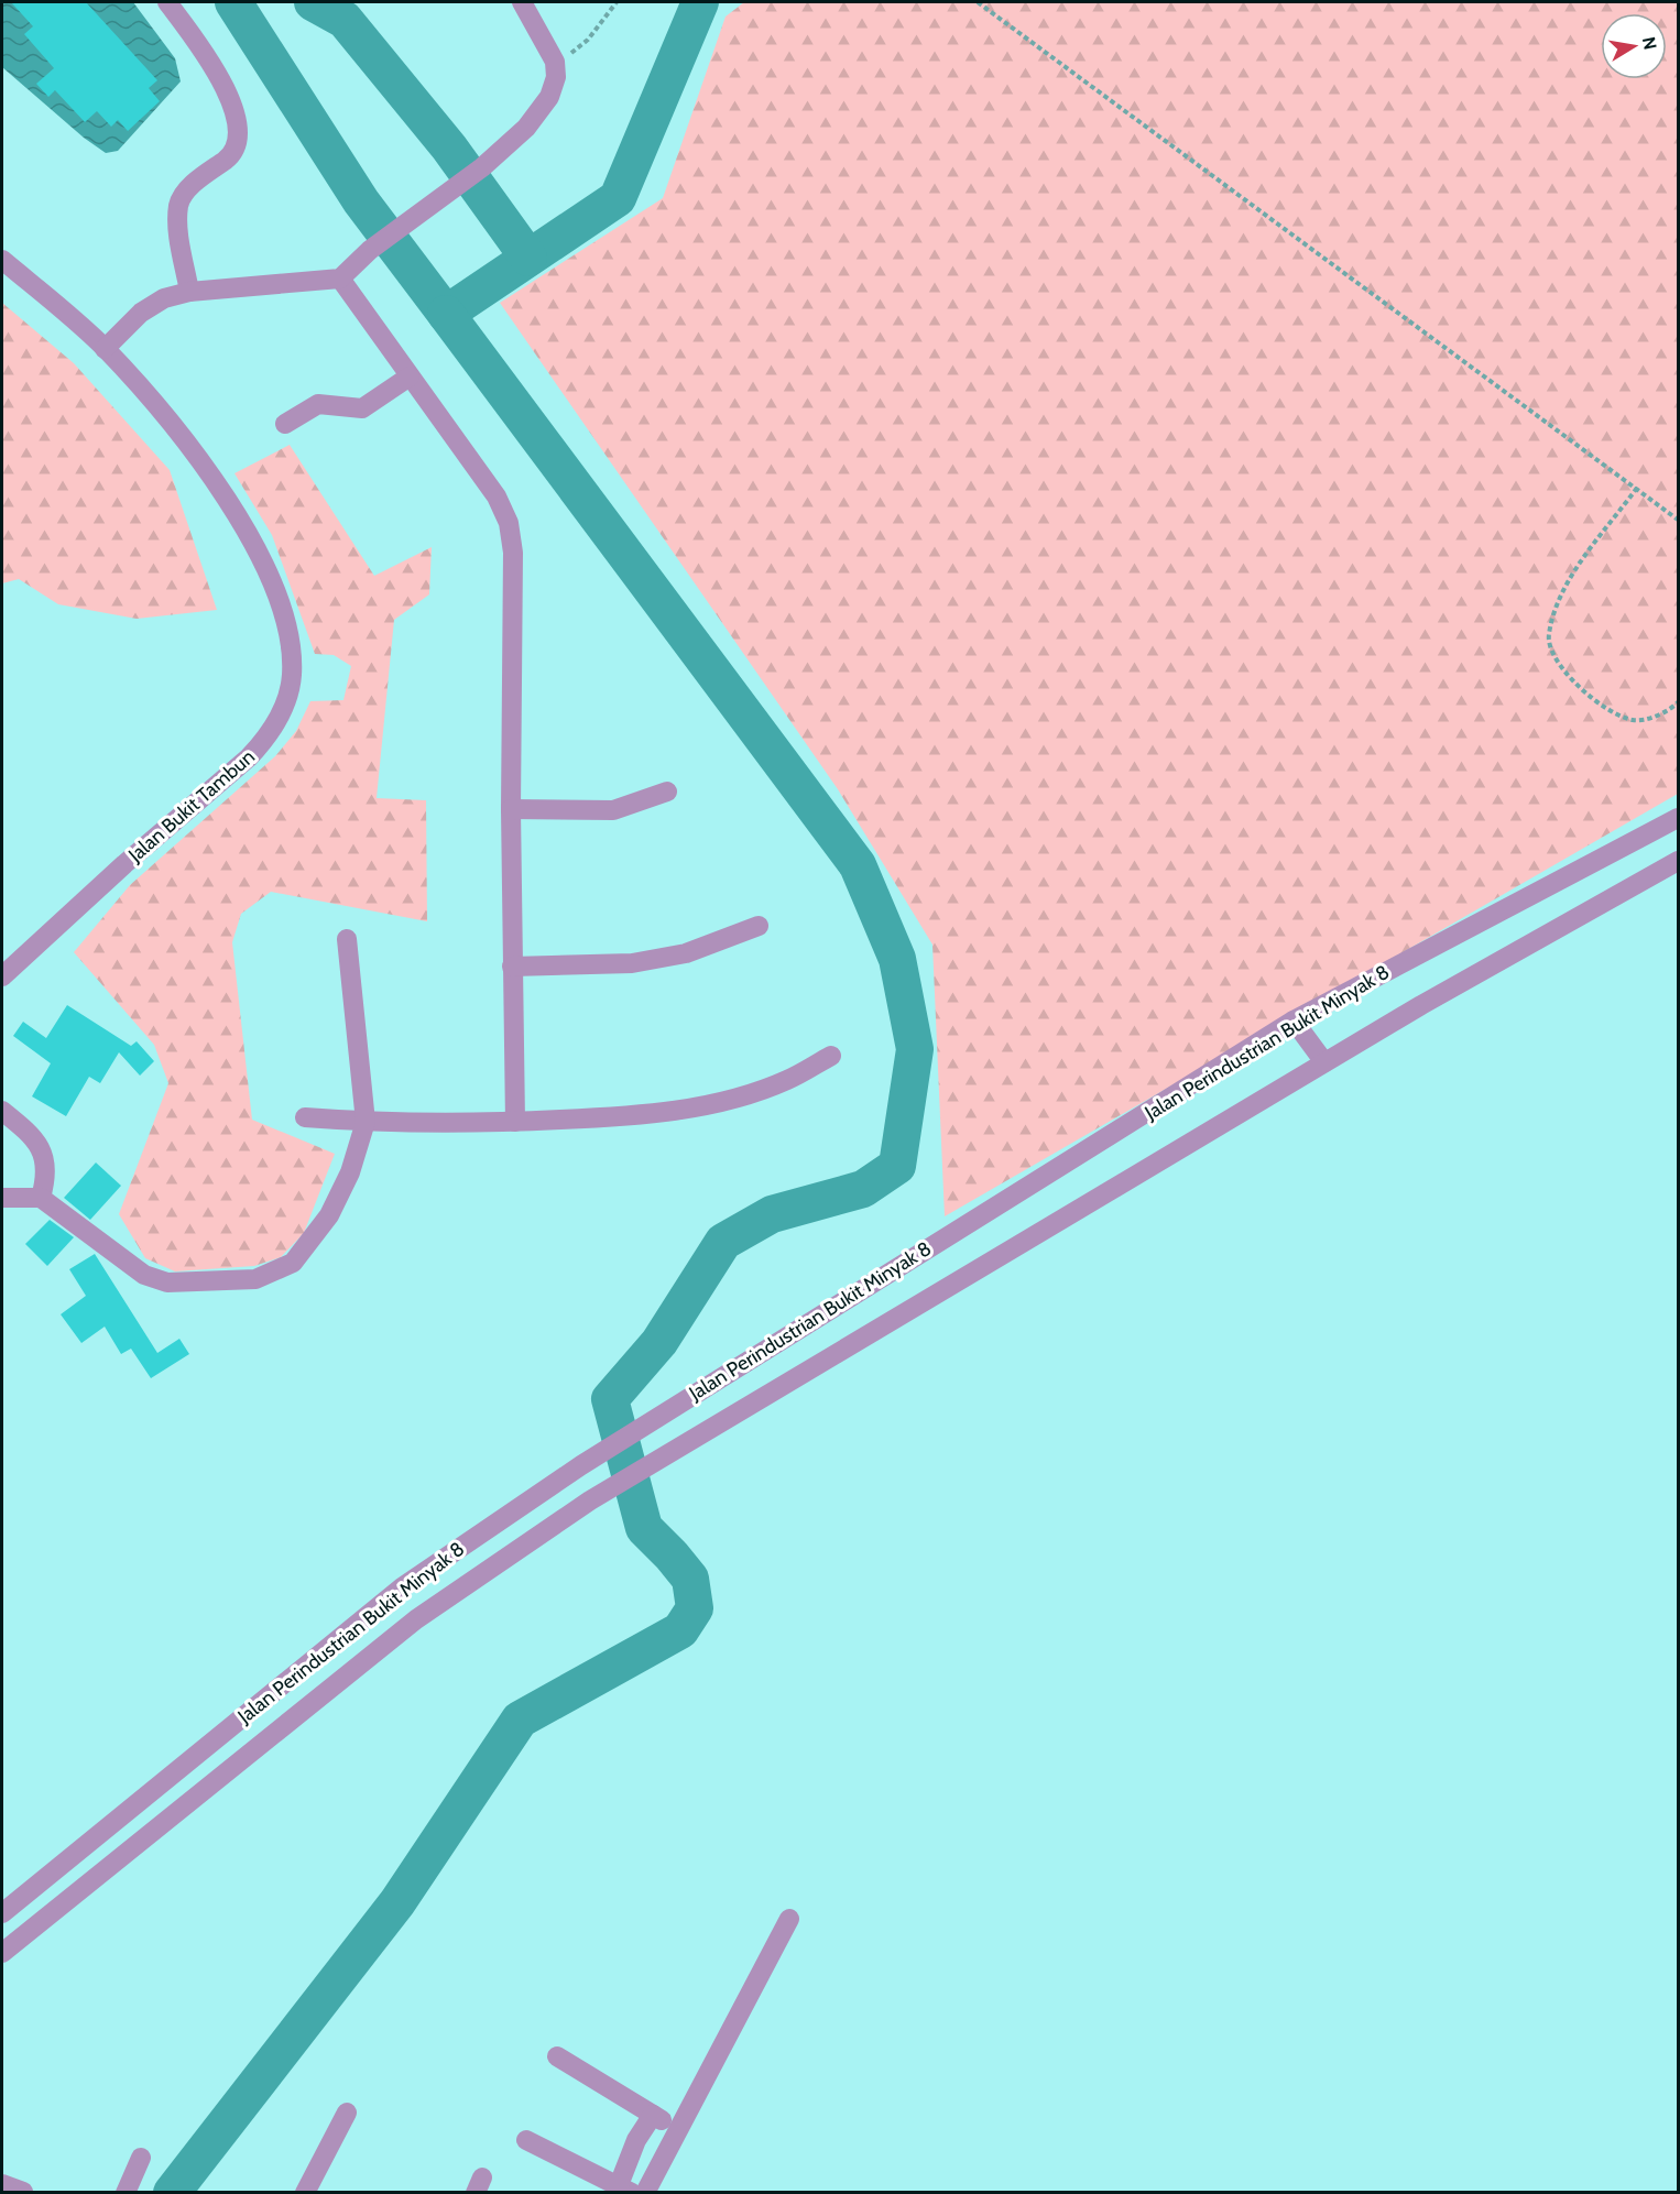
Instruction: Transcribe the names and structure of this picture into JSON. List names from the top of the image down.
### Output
{
  "streets": {
    "street": ["Jalan Bukit Tambun", "Jalan Perindustrian Bukit Minyak 8"]
  },
  "north": "right"
}
